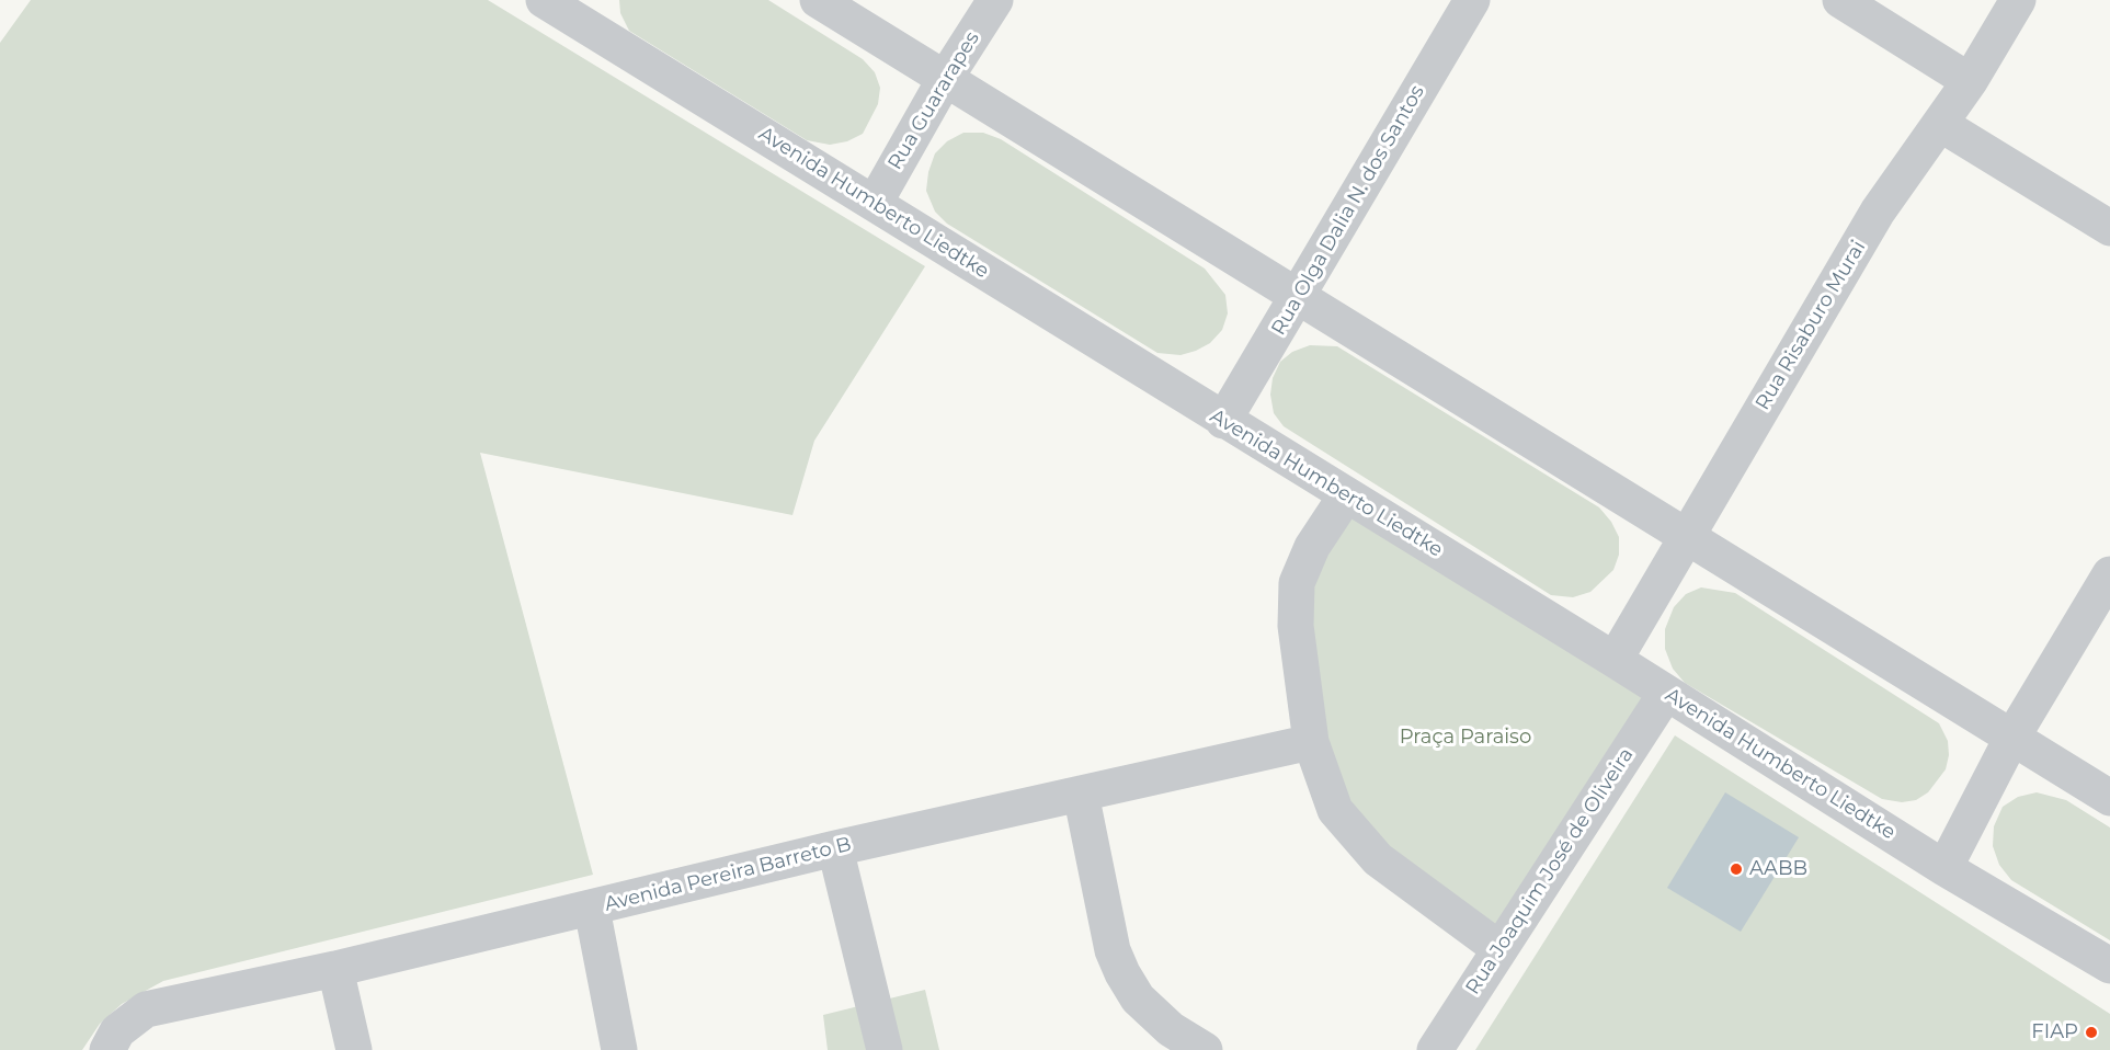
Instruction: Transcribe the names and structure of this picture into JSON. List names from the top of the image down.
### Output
{
  "streets": {
    "street": [
      "Rua Guararapes",
      "Avenida Humberto Liedtke",
      "Rua Olga Dalia N. dos Santos",
      "Rua Risaburo Murai",
      "Rua Joaquim José de Oliveira",
      "Avenida Pereira Barreto B"
    ]
  },
  "crossings": [
    ["Rua Guararapes", "Avenida Humberto Liedtke"],
    ["Avenida Humberto Liedtke", "Rua Olga Dalia N. dos Santos"],
    ["Avenida Humberto Liedtke", "Rua Risaburo Murai"],
    ["Avenida Humberto Liedtke", "Rua Joaquim José de Oliveira"]
  ],
  "parks": ["Praça Paraiso"],
  "places": ["AABB", "FIAP"]
}
